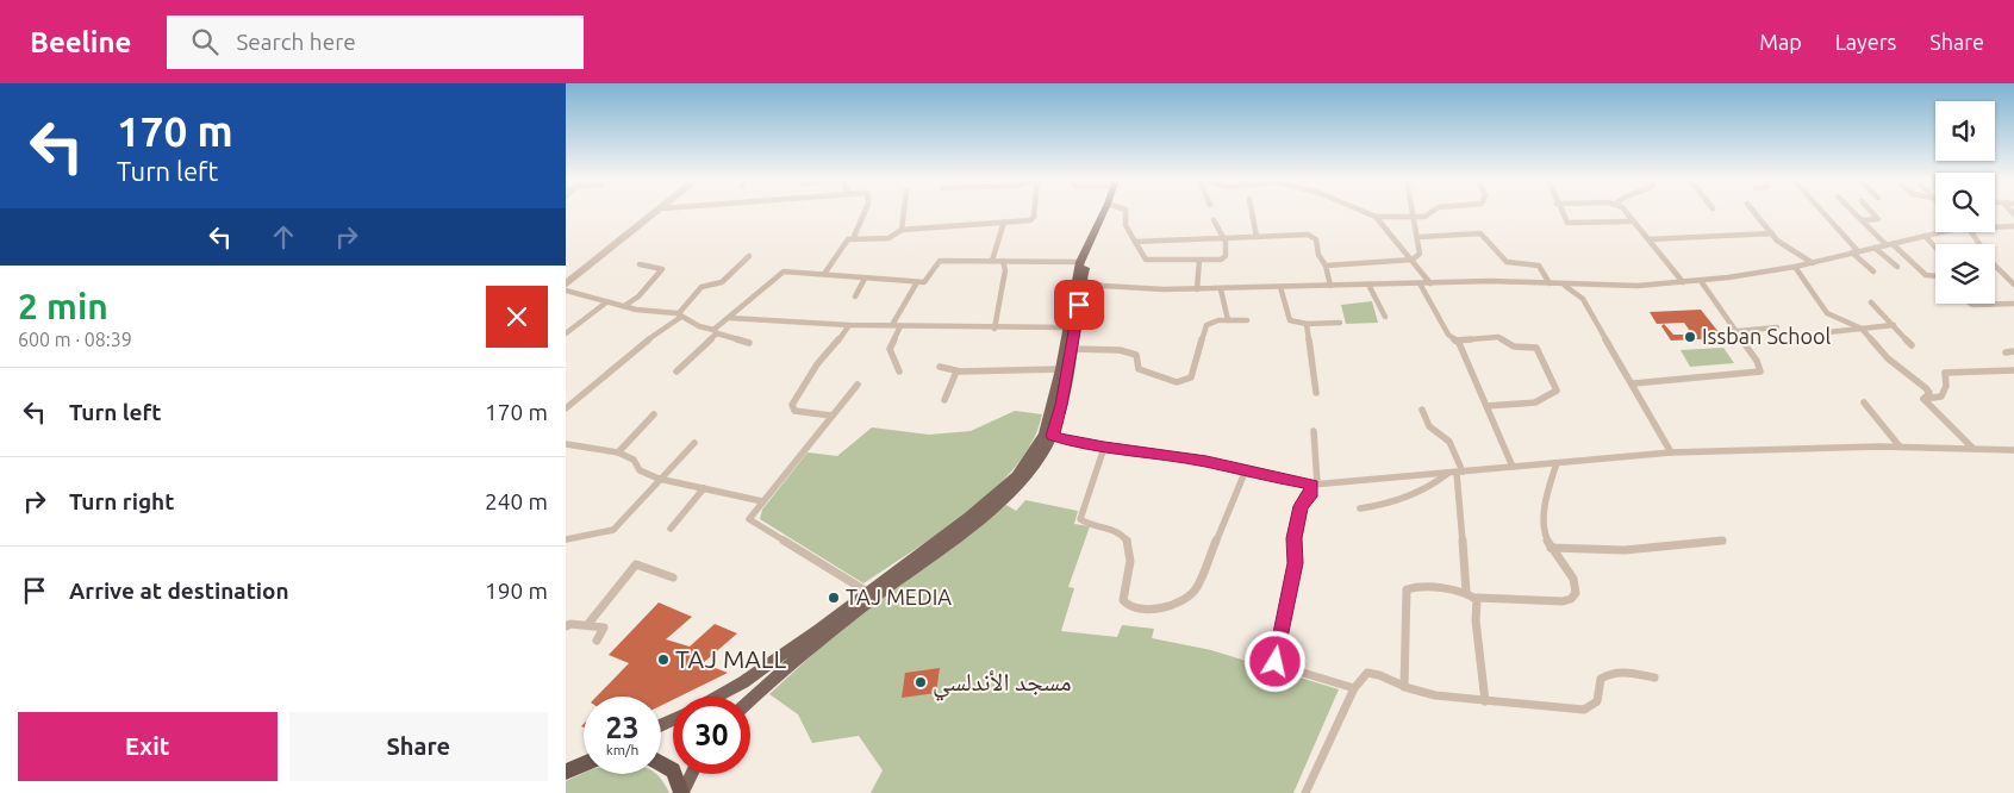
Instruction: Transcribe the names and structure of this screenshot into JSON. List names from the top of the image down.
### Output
{
  "places": [
    "Issban School",
    "TAJ MEDIA",
    "TAJ MALL",
    "مسجد الأندلسي"
  ],
  "page": {
    "header": "Beeline",
    "search": "Search here",
    "nav": ["Map", "Layers", "Share"],
    "turn": ["170 m", "Turn left"],
    "heading": ["2 min", "600 m · 08:39"],
    "list": [
      {
        "name": "Turn left",
        "value": "170 m"
      },
      {
        "name": "Turn right",
        "value": "240 m"
      },
      {
        "name": "Arrive at destination",
        "value": "190 m"
      }
    ],
    "speed": "23 km/h",
    "limit": "30",
    "buttons": ["Exit", "Share"]
  }
}
